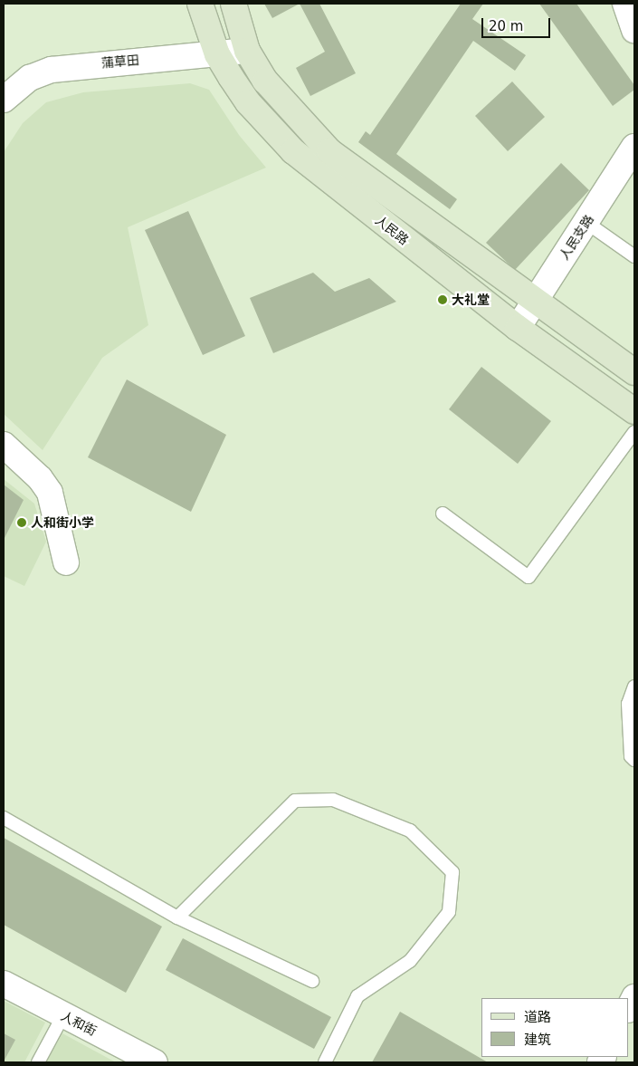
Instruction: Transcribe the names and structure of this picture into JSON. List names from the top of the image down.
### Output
{
  "streets": {
    "main road": ["人民路"],
    "street": ["蒲草田", "人民支路", "人和街"]
  },
  "crossings": [
    ["蒲草田", "人民路"],
    ["人民路", "人民支路"]
  ],
  "places": ["大礼堂", "人和街小学"],
  "legend": ["道路", "建筑"],
  "scale_bar": "20 m"
}
